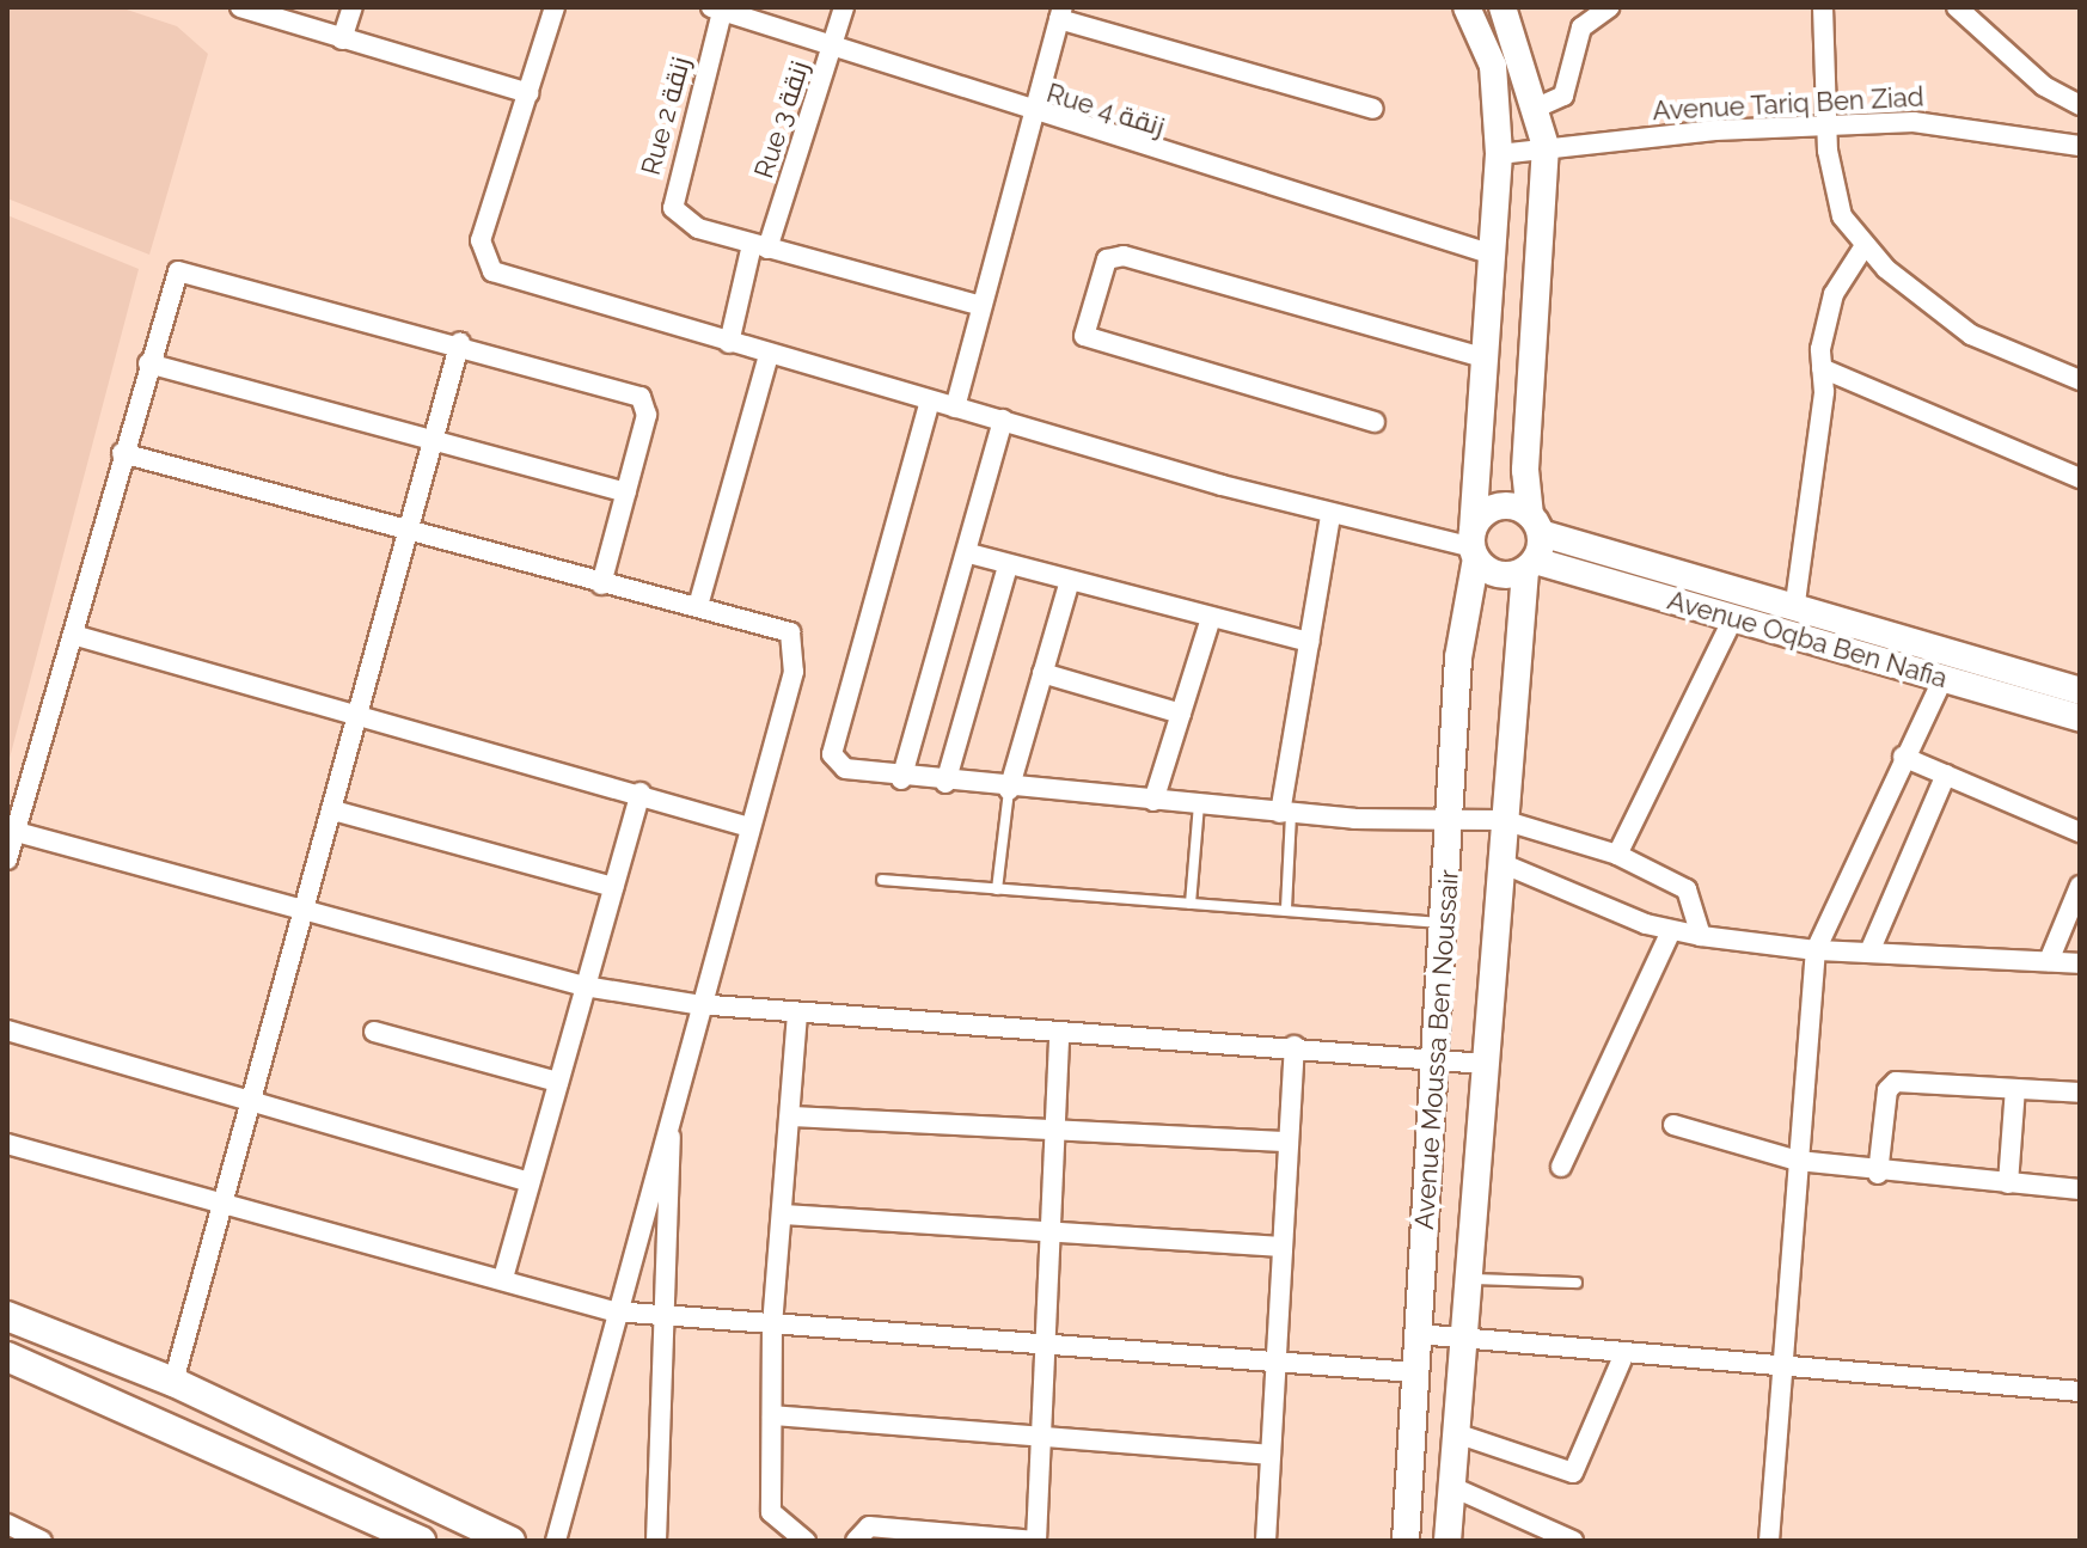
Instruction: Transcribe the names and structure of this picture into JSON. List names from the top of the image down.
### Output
{
  "streets": {
    "street": [
      "Avenue Tariq Ben Ziad",
      "Rue 4 زنقة",
      "Rue 2 زنقة",
      "Rue 3 زنقة",
      "Avenue Oqba Ben Nafia",
      "Avenue Moussa Ben Noussair"
    ]
  },
  "crossings": [
    ["Avenue Tariq Ben Ziad", "Avenue Moussa Ben Noussair"],
    ["Rue 4 زنقة", "Rue 2 زنقة"],
    ["Rue 4 زنقة", "Rue 3 زنقة"],
    ["Rue 4 زنقة", "Avenue Moussa Ben Noussair"],
    ["Rue 2 زنقة", "Rue 3 زنقة"],
    ["Avenue Oqba Ben Nafia", "Avenue Moussa Ben Noussair"]
  ]
}
